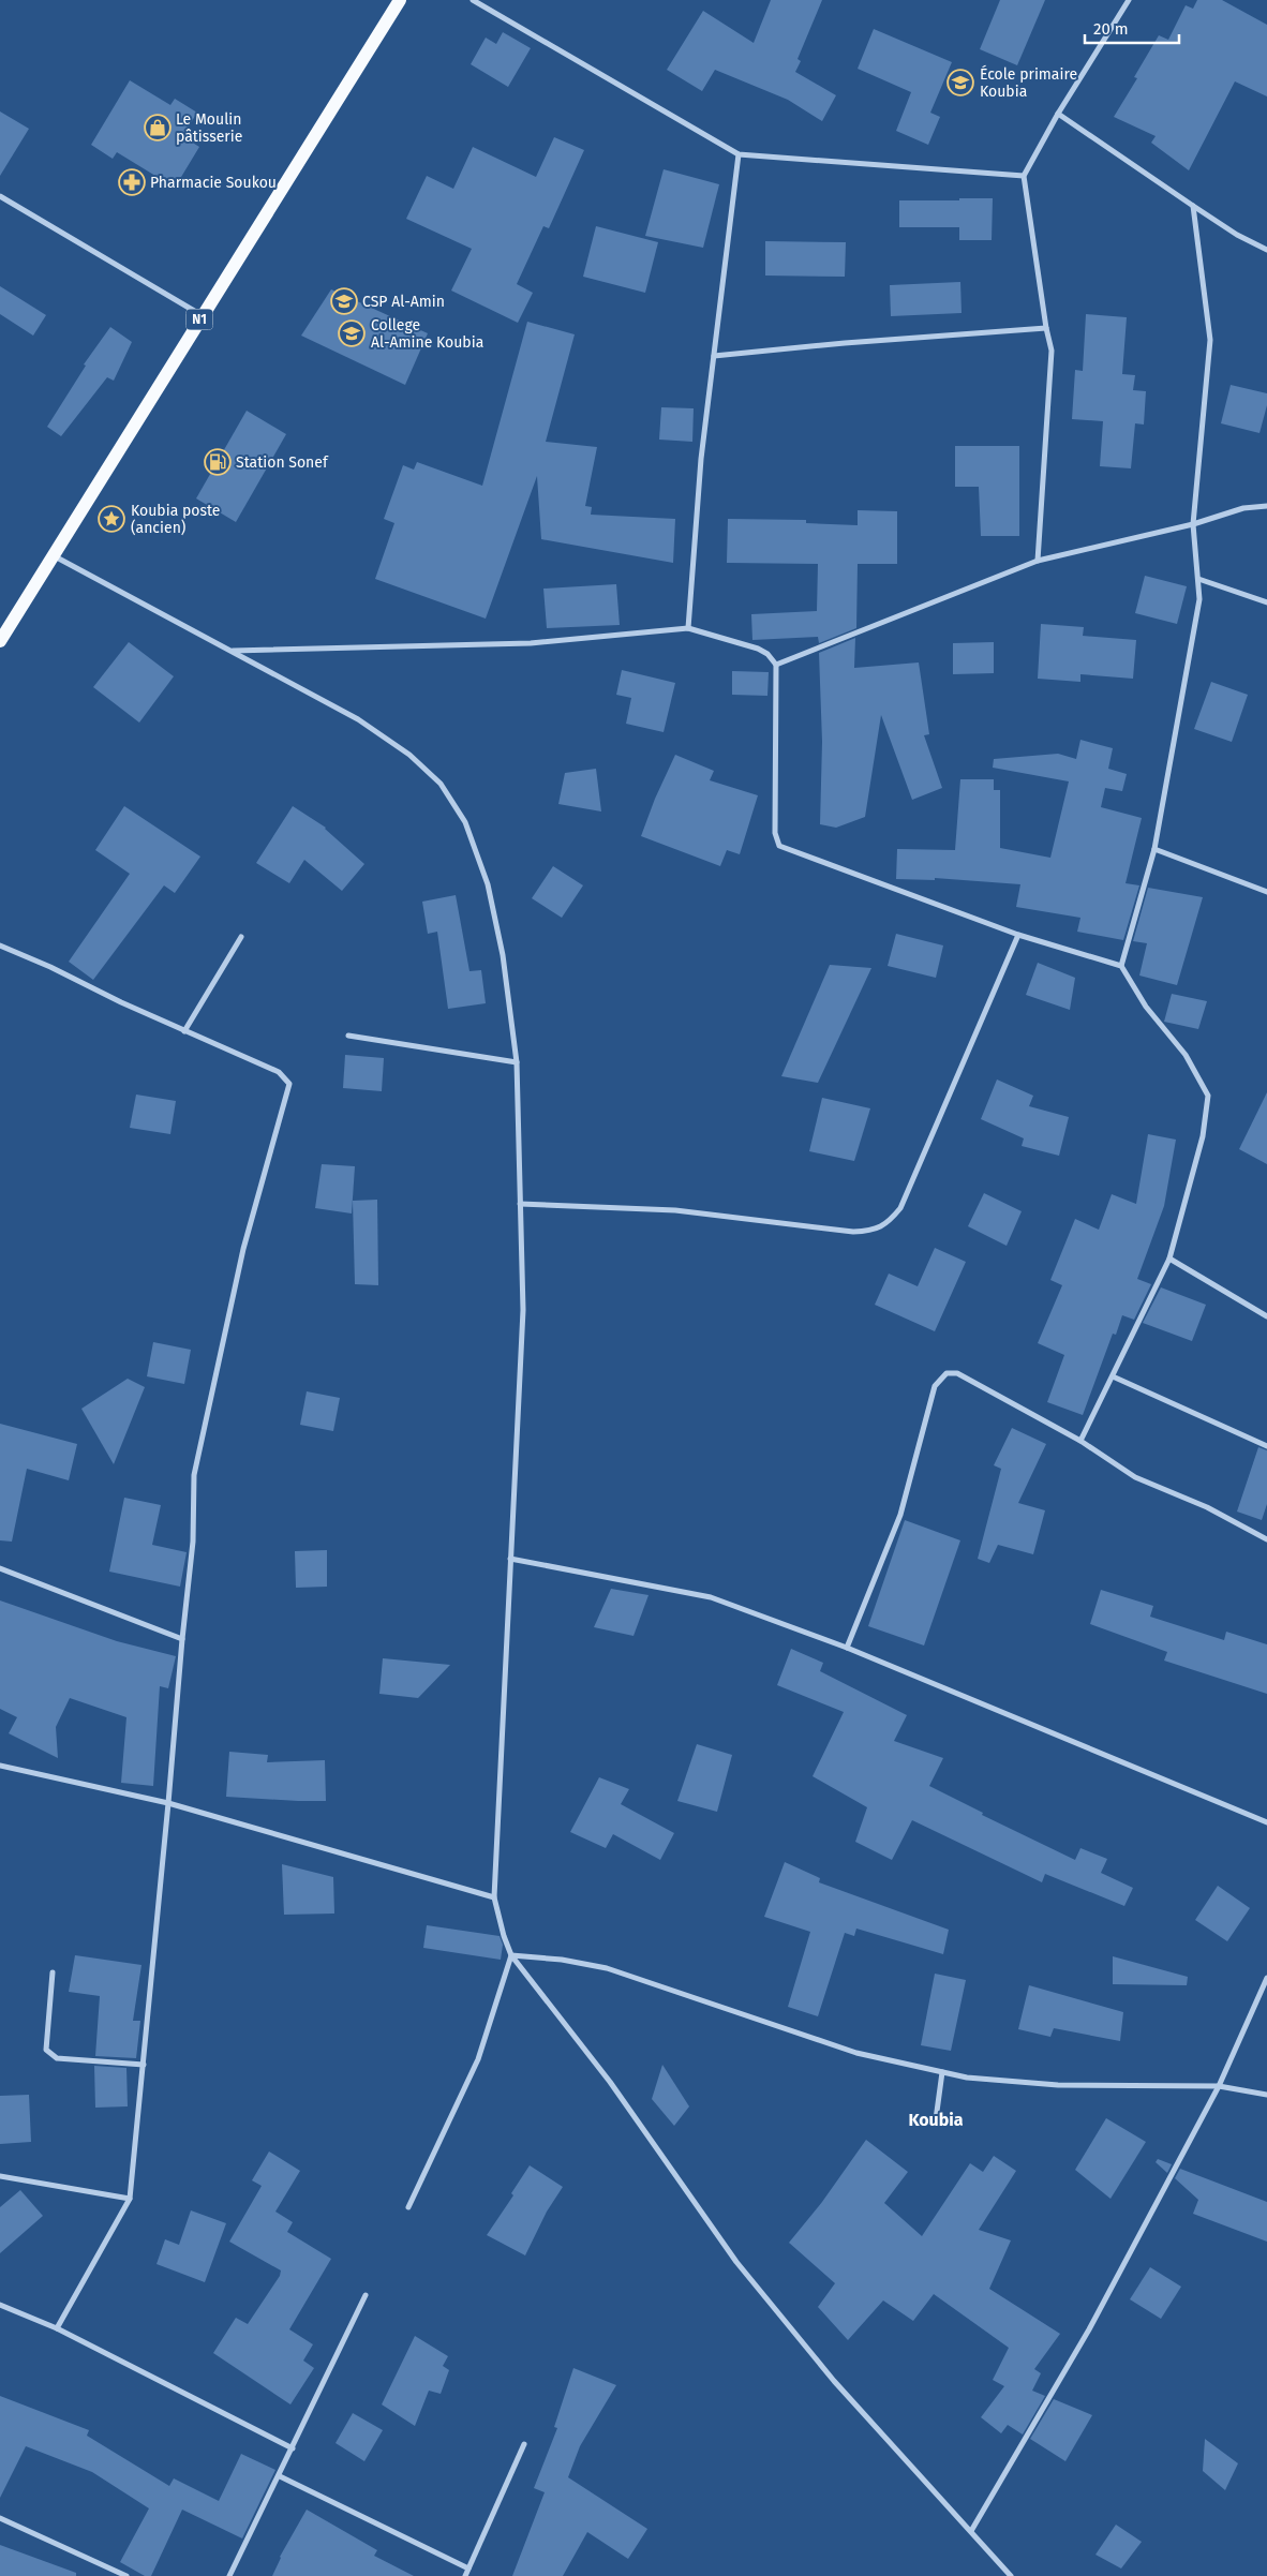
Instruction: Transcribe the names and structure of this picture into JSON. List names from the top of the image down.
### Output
{
  "streets": {
    "main road": ["N1"]
  },
  "districts": ["Koubia"],
  "places": {
    "school or university": ["École primaire Koubia", "CSP Al-Amin", "College Al-Amine Koubia"],
    "shop": ["Le Moulin pâtisserie"],
    "pharmacy": ["Pharmacie Soukou"],
    "fuel station": ["Station Sonef"],
    "place": ["Koubia poste (ancien)"]
  },
  "scale_bar": "20 m"
}
